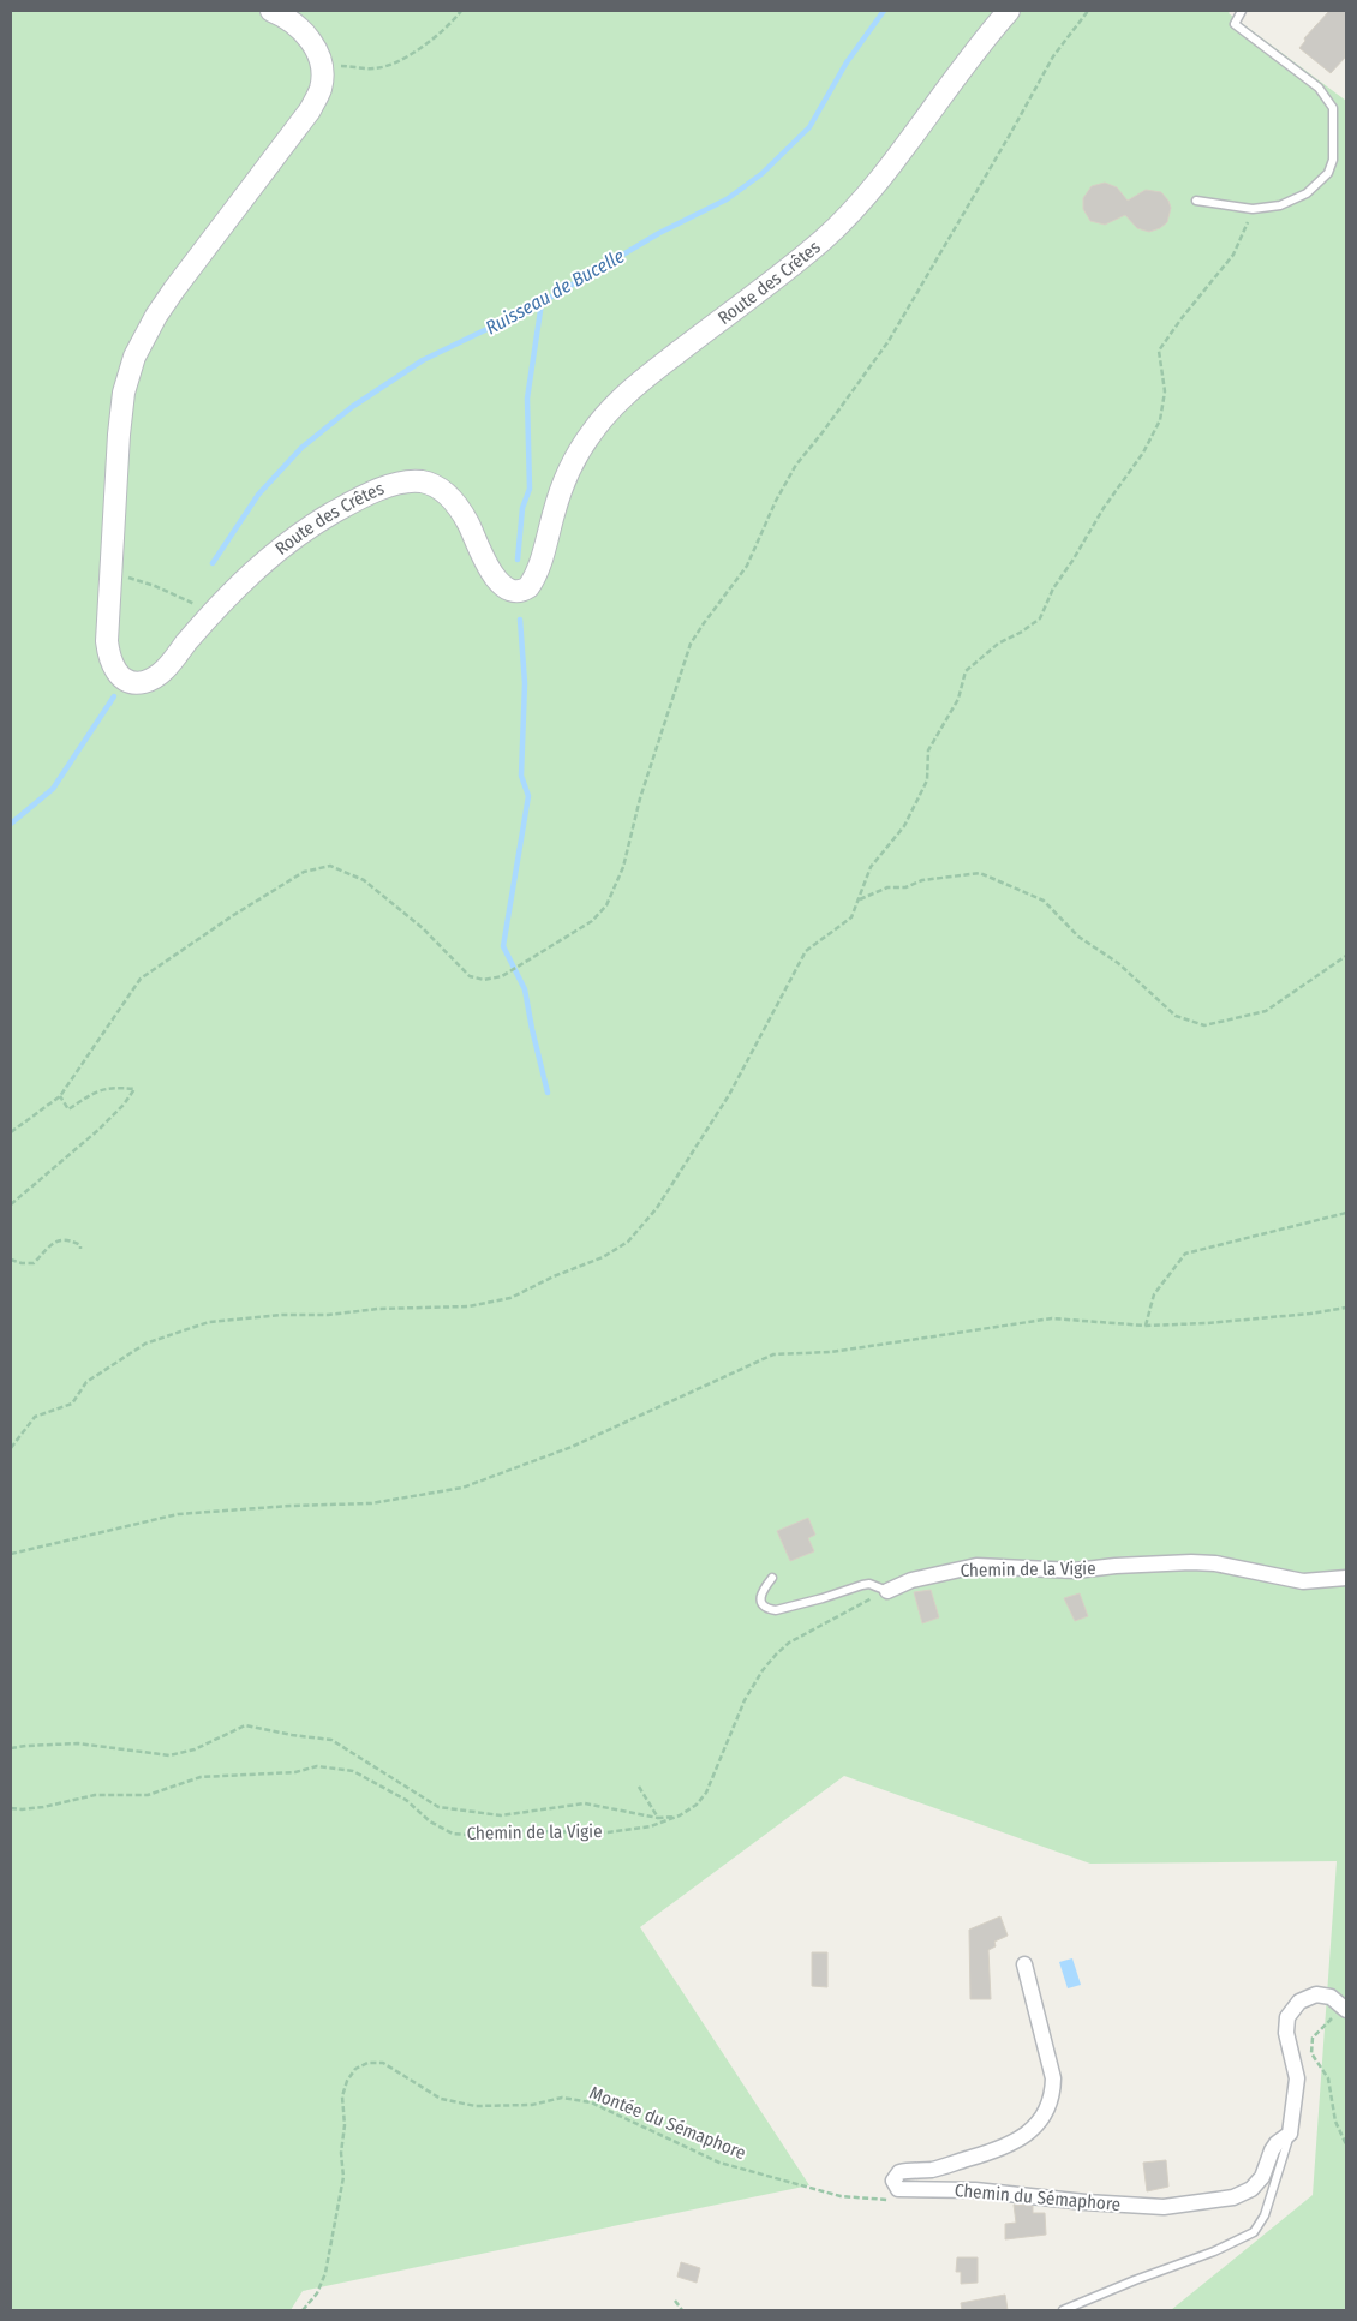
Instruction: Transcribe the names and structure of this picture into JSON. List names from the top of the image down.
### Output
{
  "streets": {
    "street": ["Route des Crêtes", "Chemin de la Vigie", "Chemin du Sémaphore"],
    "path": ["Montée du Sémaphore"]
  },
  "water": ["Ruisseau de Bucelle"]
}
